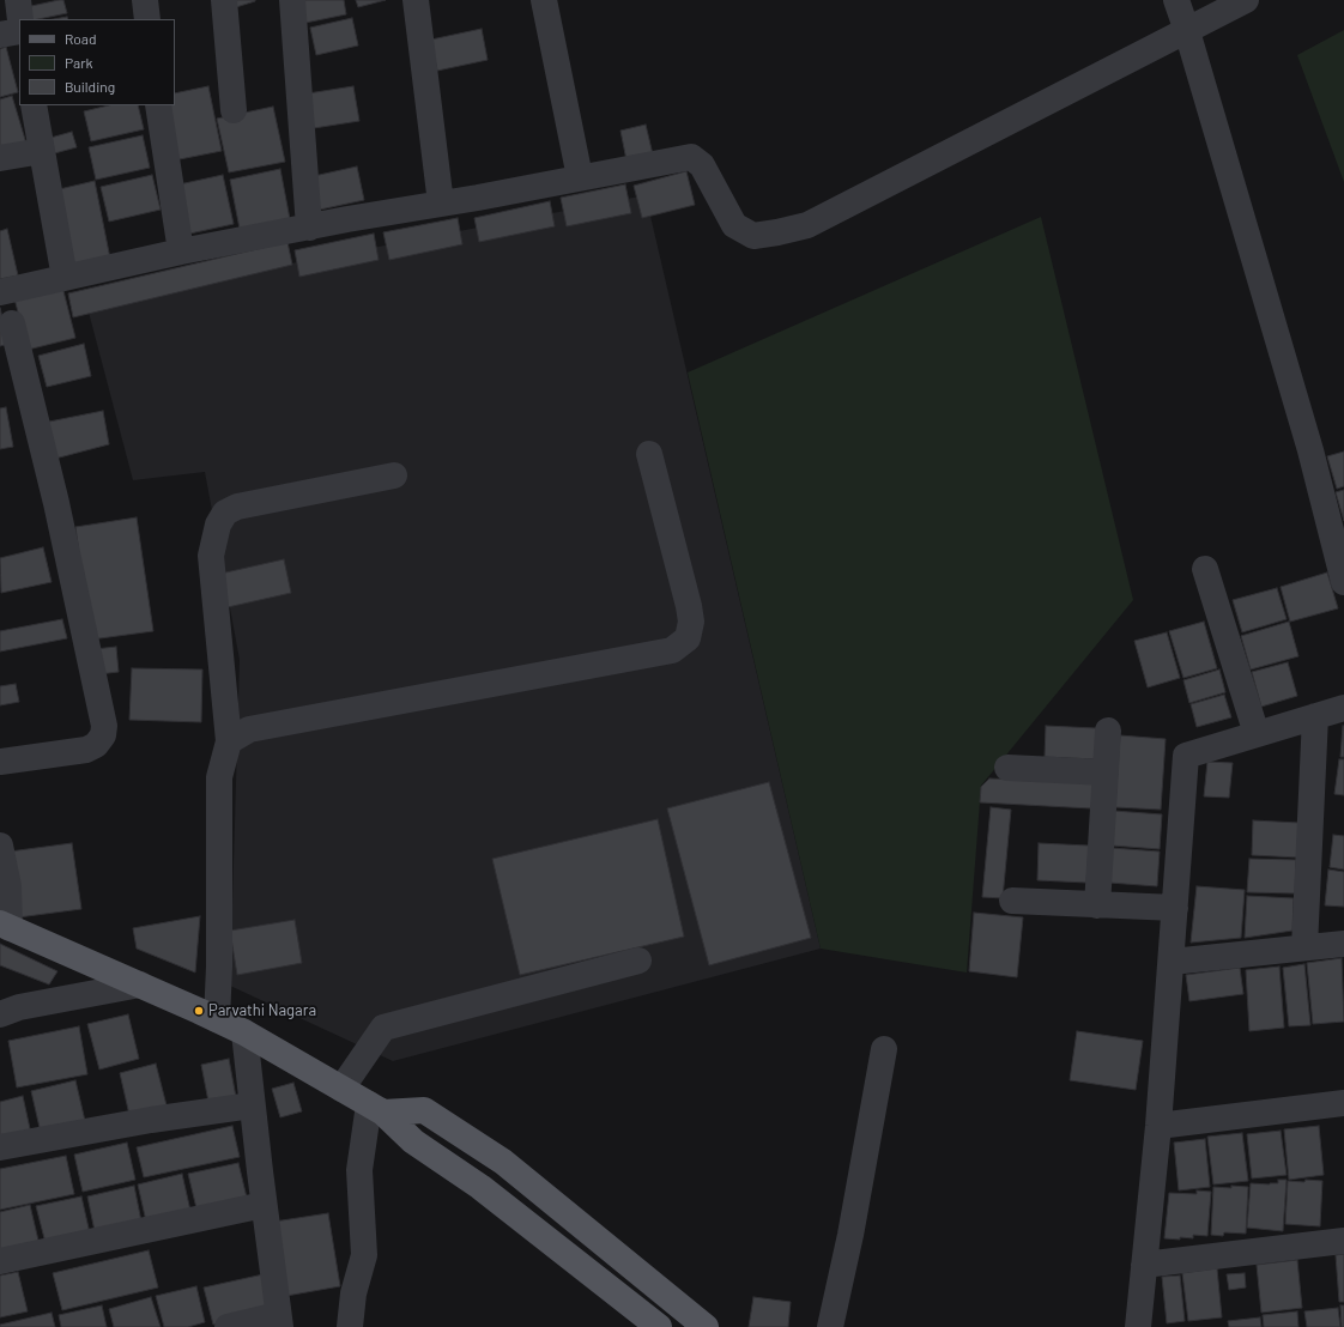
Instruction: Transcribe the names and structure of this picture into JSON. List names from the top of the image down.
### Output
{
  "places": ["Parvathi Nagara"],
  "legend": ["Road", "Park", "Building"]
}
